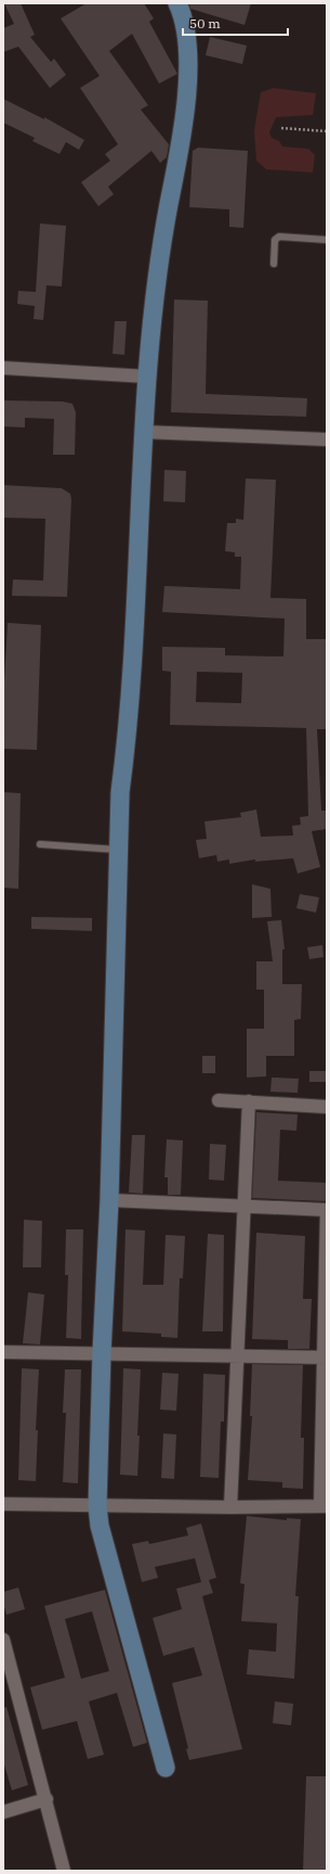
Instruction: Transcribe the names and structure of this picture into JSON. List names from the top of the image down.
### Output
{
  "scale_bar": "50 m"
}
